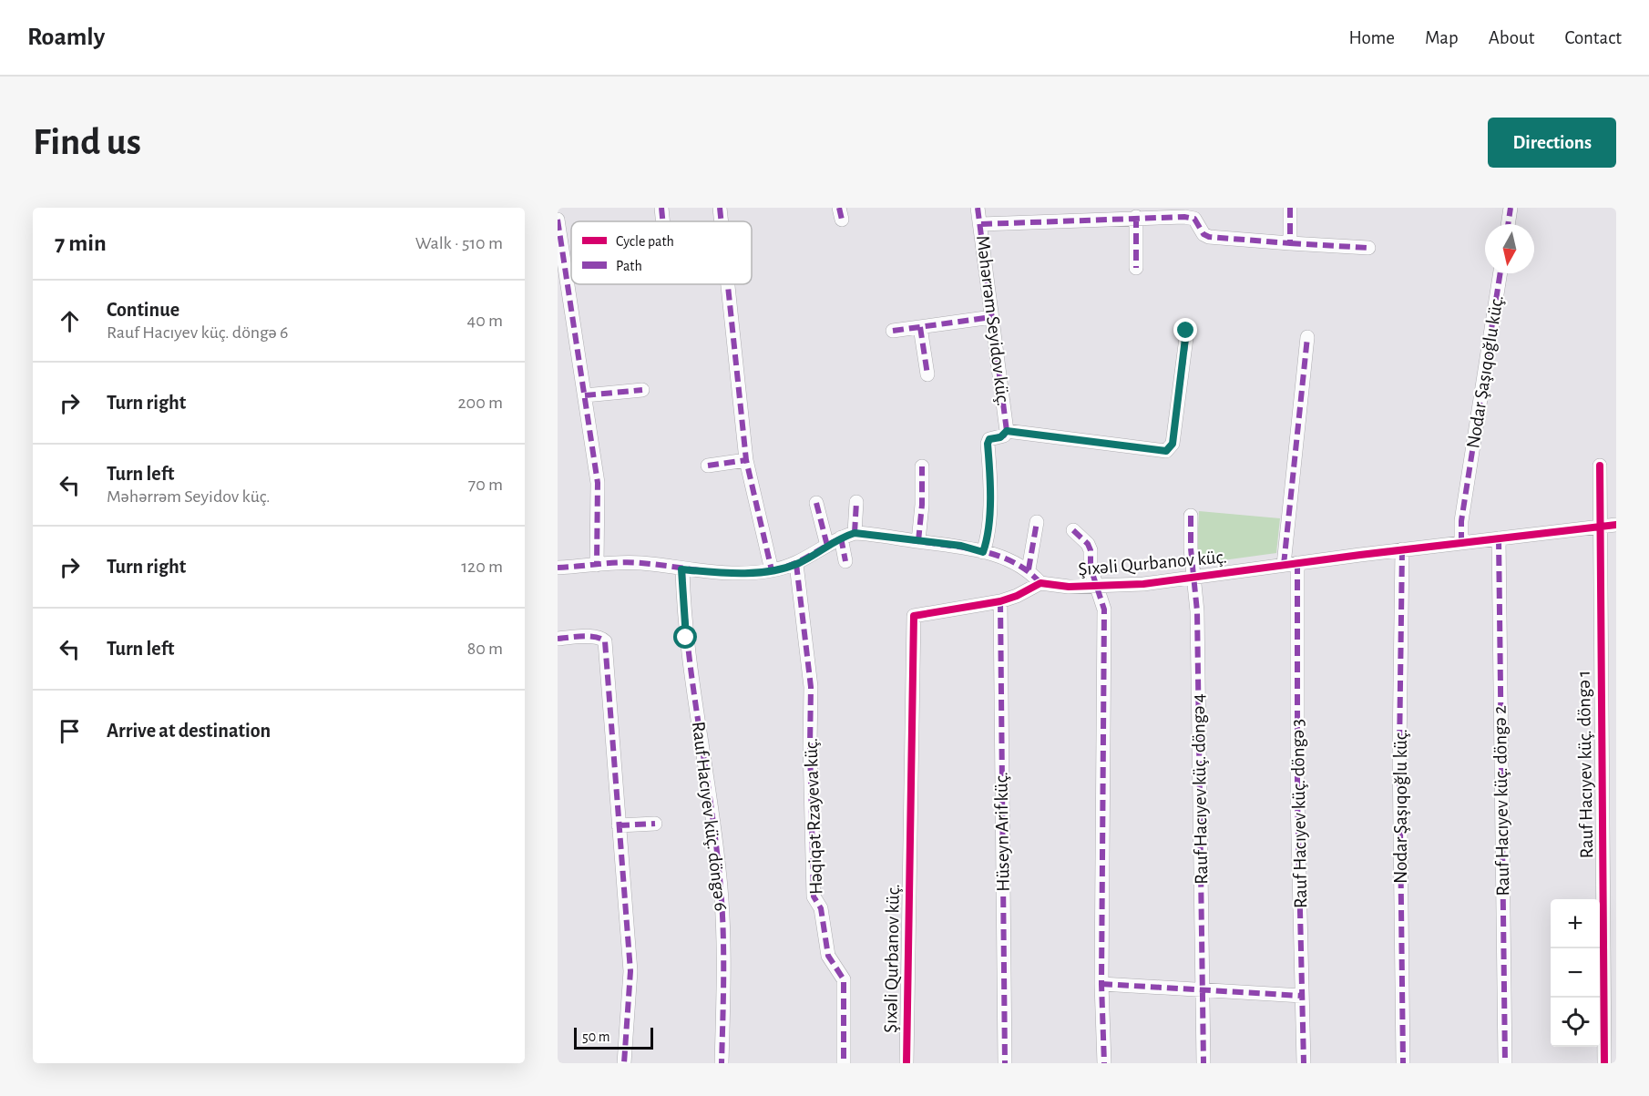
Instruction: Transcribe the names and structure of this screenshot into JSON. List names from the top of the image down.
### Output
{
  "streets": {
    "street": [
      "Məhərrəm Seyidov küç.",
      "Nodar Şaşıqoğlu küç.",
      "Şıxəli Qurbanov küç.",
      "Rauf Hacıyev küç. döngə 1",
      "Rauf Hacıyev küç. döngə 4",
      "Rauf Hacıyev küç. döngə 2",
      "Rauf Hacıyev küç. döngə 3",
      "Rauf Hacıyev küç. döngə 6",
      "Həqiqət Rzayeva küç.",
      "Hüseyn Arif küç."
    ]
  },
  "crossings": [
    ["Nodar Şaşıqoğlu küç.", "Şıxəli Qurbanov küç."],
    ["Şıxəli Qurbanov küç.", "Rauf Hacıyev küç. döngə 1"],
    ["Şıxəli Qurbanov küç.", "Rauf Hacıyev küç. döngə 4"],
    ["Şıxəli Qurbanov küç.", "Rauf Hacıyev küç. döngə 2"],
    ["Şıxəli Qurbanov küç.", "Rauf Hacıyev küç. döngə 3"],
    ["Şıxəli Qurbanov küç.", "Hüseyn Arif küç."]
  ],
  "legend": ["Cycle path", "Path"],
  "scale_bar": "50 m",
  "north": "bottom",
  "page": {
    "header": "Roamly",
    "nav": [
      "Home",
      "Map",
      "About",
      "Contact"
    ],
    "buttons": "Directions",
    "title": "Find us",
    "heading": ["7 min", "Walk · 510 m"],
    "list": [
      ["Continue", "Rauf Hacıyev küç. döngə 6", "40 m"],
      ["Turn right", "200 m"],
      ["Turn left", "Məhərrəm Seyidov küç.", "70 m"],
      ["Turn right", "120 m"],
      ["Turn left", "80 m"],
      "Arrive at destination"
    ],
    "map_buttons": ["+", "−"],
    "scale": "50 m"
  }
}
